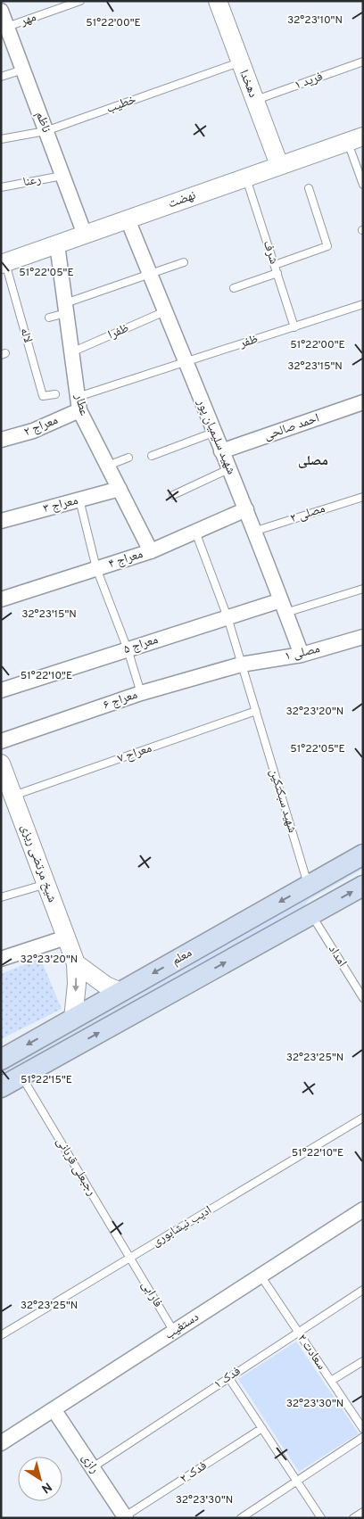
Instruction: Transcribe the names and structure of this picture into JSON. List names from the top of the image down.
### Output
{
  "streets": {
    "main road": ["معلم"],
    "street": [
      "دهخدا",
      "ناظم",
      "نهضت",
      "عطار",
      "معراج ۲",
      "احمد صالحی",
      "شهید سلیمیان پور",
      "معراج ۳",
      "معراج ۴",
      "معراج ۵",
      "مصلی ۱",
      "معراج ۶",
      "شیخ مرتضی ریزی",
      "دستغیب",
      "رازی"
    ],
    "lane": [
      "مهر",
      "فرید ۱",
      "خطیب",
      "رعنا",
      "شرف",
      "ظفرا",
      "لاله",
      "ظفر",
      "مصلی ۲",
      "معراح ۷",
      "شهید سبکتکین",
      "امداد",
      "رجبعلی قربانی",
      "ادیب نیشابوری",
      "فارابی",
      "سعادت ۲",
      "فدک ۱",
      "فدک ۲"
    ]
  },
  "crossings": [
    ["مهر", "ناظم"],
    ["فرید ۱", "دهخدا"],
    ["دهخدا", "خطیب"],
    ["دهخدا", "نهضت"],
    ["خطیب", "ناظم"],
    ["ناظم", "رعنا"],
    ["ناظم", "نهضت"],
    ["نهضت", "شرف"],
    ["نهضت", "لاله"],
    ["نهضت", "عطار"],
    ["نهضت", "شهید سلیمیان پور"],
    ["شرف", "ظفر"],
    ["ظفرا", "عطار"],
    ["ظفرا", "شهید سلیمیان پور"],
    ["ظفر", "عطار"],
    ["ظفر", "معراج ۲"],
    ["ظفر", "شهید سلیمیان پور"],
    ["عطار", "معراج ۲"],
    ["عطار", "معراج ۳"],
    ["عطار", "معراج ۴"],
    ["احمد صالحی", "شهید سلیمیان پور"],
    ["شهید سلیمیان پور", "مصلی ۲"],
    ["شهید سلیمیان پور", "معراج ۴"],
    ["شهید سلیمیان پور", "معراج ۵"],
    ["شهید سلیمیان پور", "مصلی ۱"],
    ["معراج ۴", "شهید سبکتکین"],
    ["معراج ۵", "شهید سبکتکین"],
    ["مصلی ۱", "معراج ۶"],
    ["مصلی ۱", "شهید سبکتکین"],
    ["معراج ۶", "شهید سبکتکین"],
    ["معراح ۷", "شهید سبکتکین"],
    ["معراح ۷", "شیخ مرتضی ریزی"],
    ["شهید سبکتکین", "معلم"],
    ["شیخ مرتضی ریزی", "معلم"],
    ["امداد", "معلم"],
    ["معلم", "رجبعلی قربانی"],
    ["رجبعلی قربانی", "ادیب نیشابوری"],
    ["رجبعلی قربانی", "فارابی"],
    ["ادیب نیشابوری", "فارابی"],
    ["فارابی", "دستغیب"],
    ["دستغیب", "سعادت ۲"],
    ["دستغیب", "رازی"],
    ["سعادت ۲", "فدک ۱"],
    ["فدک ۱", "رازی"],
    ["رازی", "فدک ۲"]
  ],
  "districts": ["مصلی"],
  "north": "bottom right",
  "coordinates": [
    "32°23'10\"N",
    "51°22'00\"E",
    "51°22'05\"E",
    "32°23'15\"N",
    "51°22'10\"E",
    "32°23'20\"N",
    "32°23'25\"N",
    "51°22'15\"E",
    "32°23'30\"N"
  ]
}
